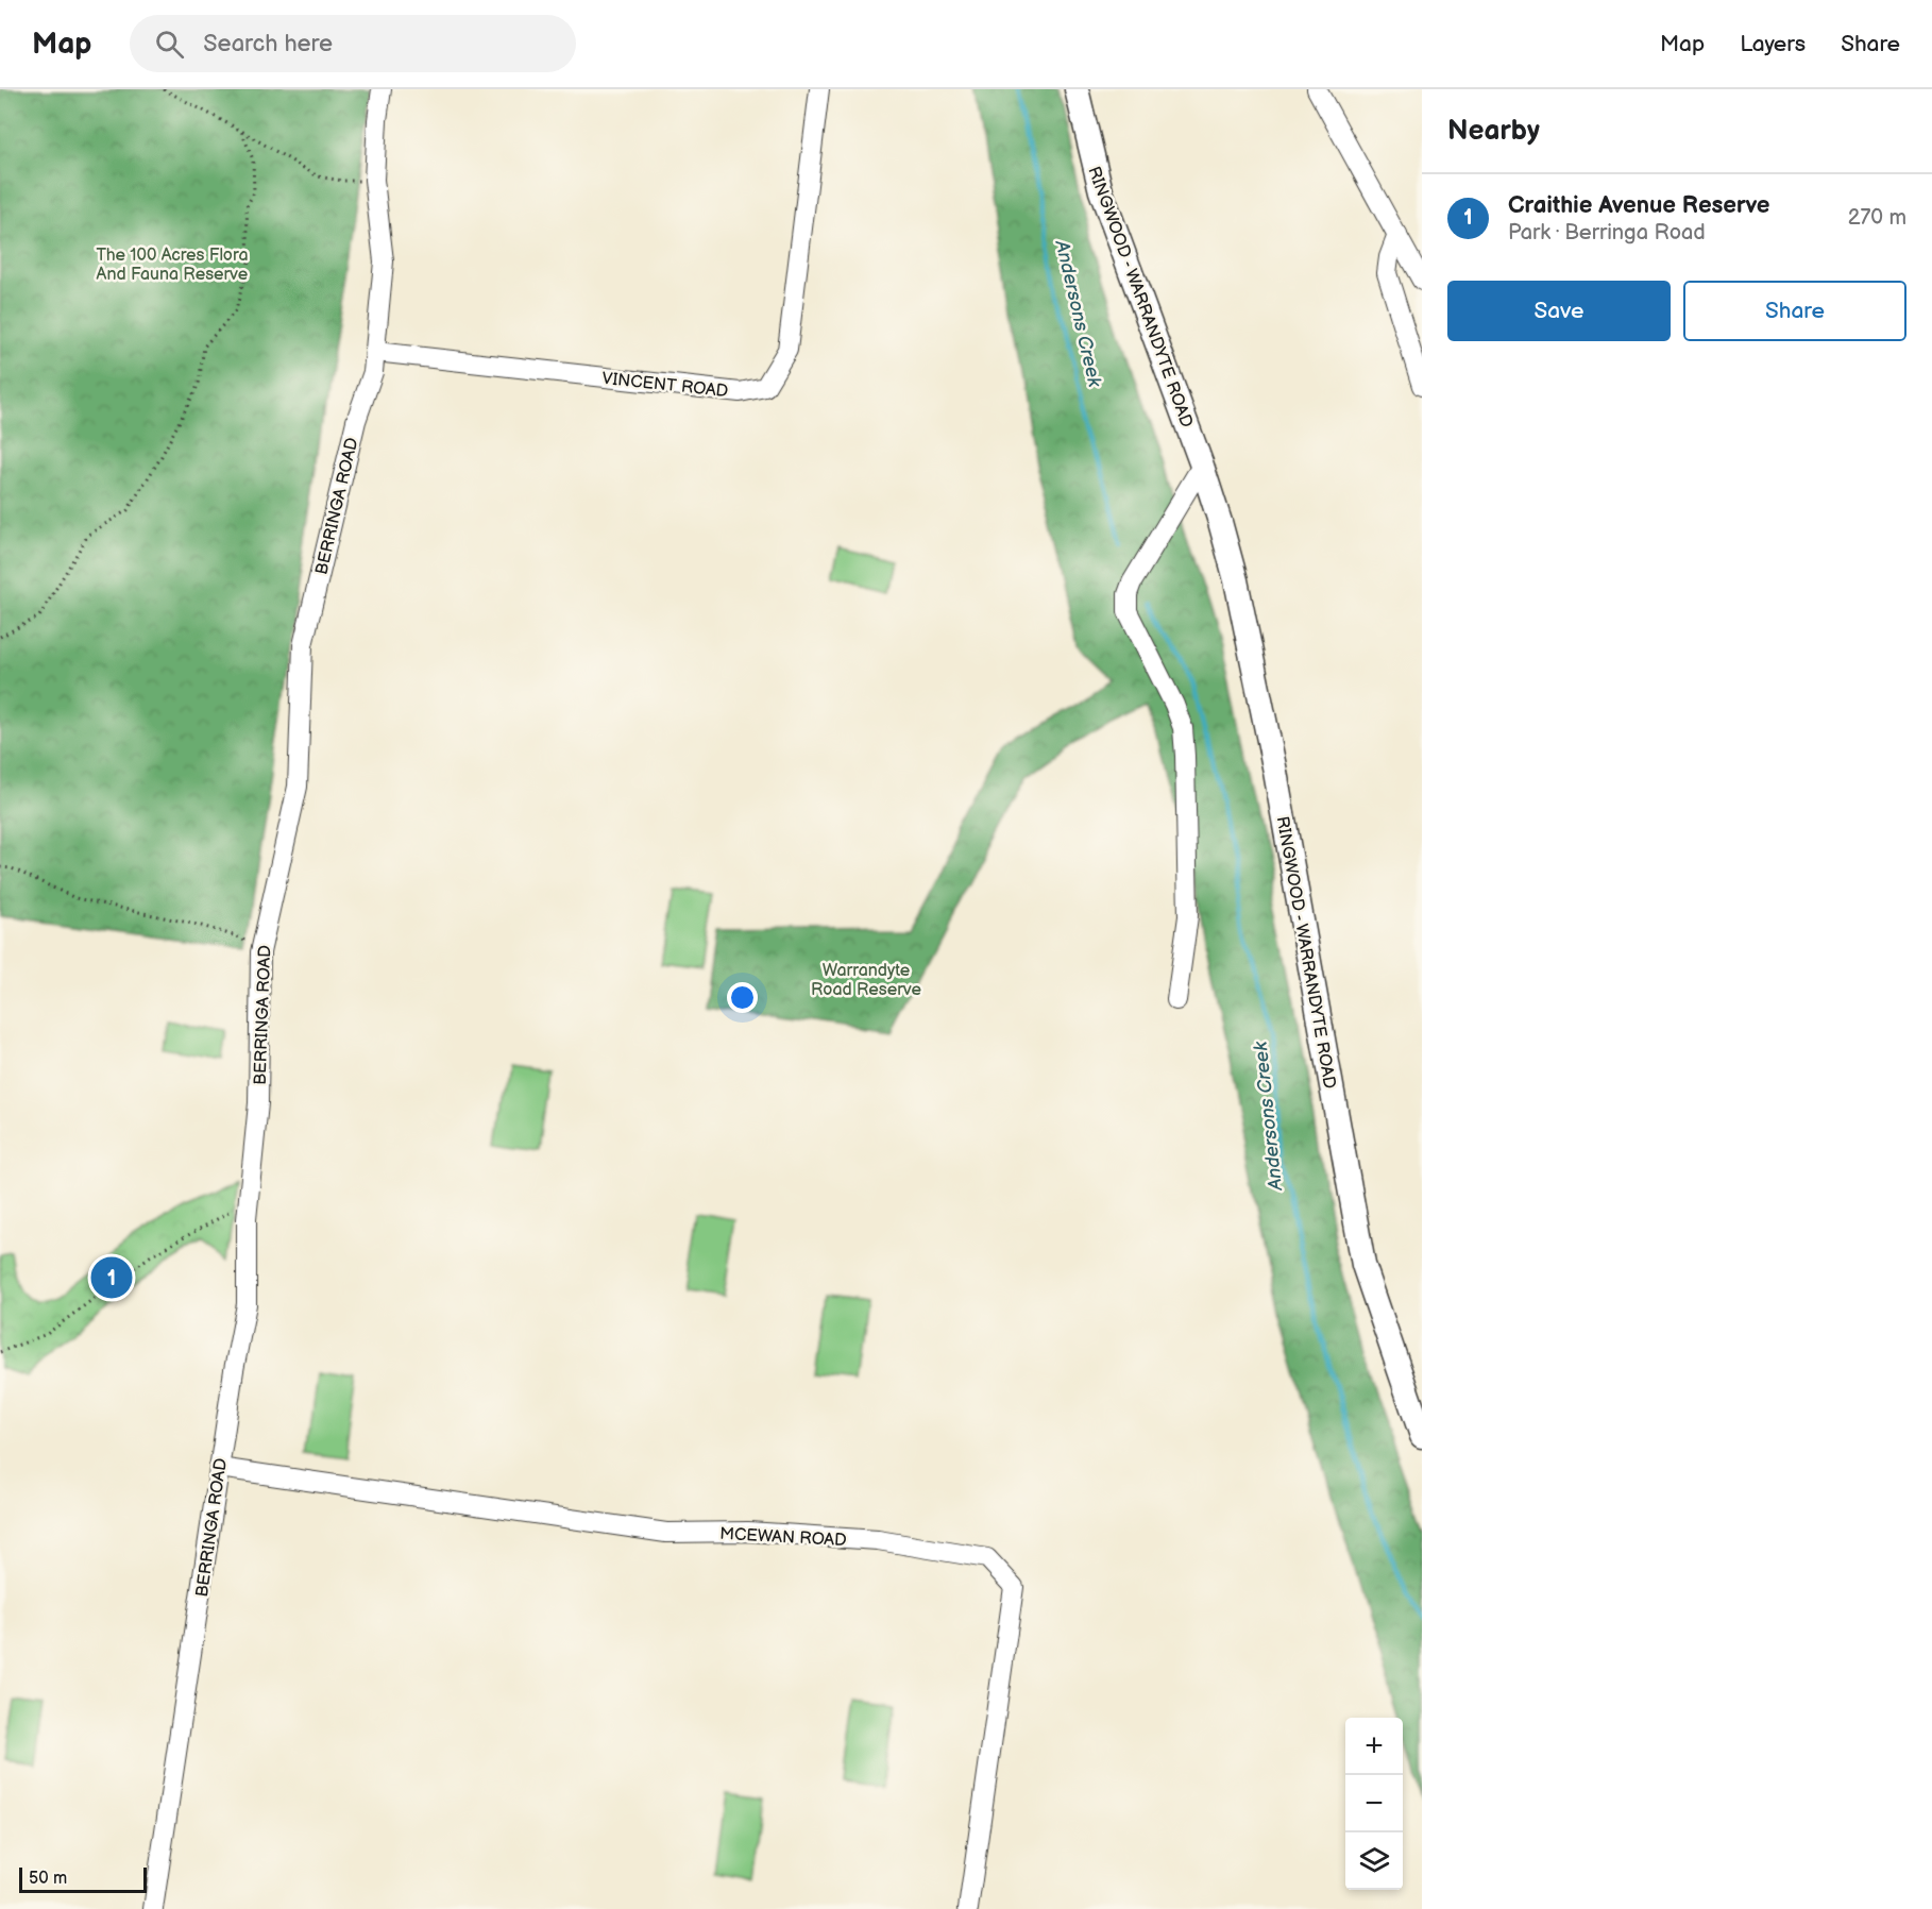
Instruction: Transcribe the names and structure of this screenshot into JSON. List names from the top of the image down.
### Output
{
  "streets": {
    "main road": ["RINGWOOD - WARRANDYTE ROAD"],
    "street": ["VINCENT ROAD", "BERRINGA ROAD", "MCEWAN ROAD"]
  },
  "crossings": [
    ["VINCENT ROAD", "BERRINGA ROAD"],
    ["BERRINGA ROAD", "MCEWAN ROAD"]
  ],
  "water": ["Andersons Creek"],
  "parks": ["The 100 Acres Flora And Fauna Reserve", "Warrandyte Road Reserve"],
  "scale_bar": "50 m",
  "page": {
    "header": "Map",
    "search": "Search here",
    "nav": ["Map", "Layers", "Share"],
    "heading": "Nearby",
    "list": [
      {
        "mark": "1",
        "name": "Craithie Avenue Reserve",
        "note": "Park · Berringa Road",
        "value": "270 m"
      }
    ],
    "buttons": ["Save", "Share"],
    "pins": "1",
    "map_buttons": ["+", "−"],
    "scale": "50 m"
  }
}
